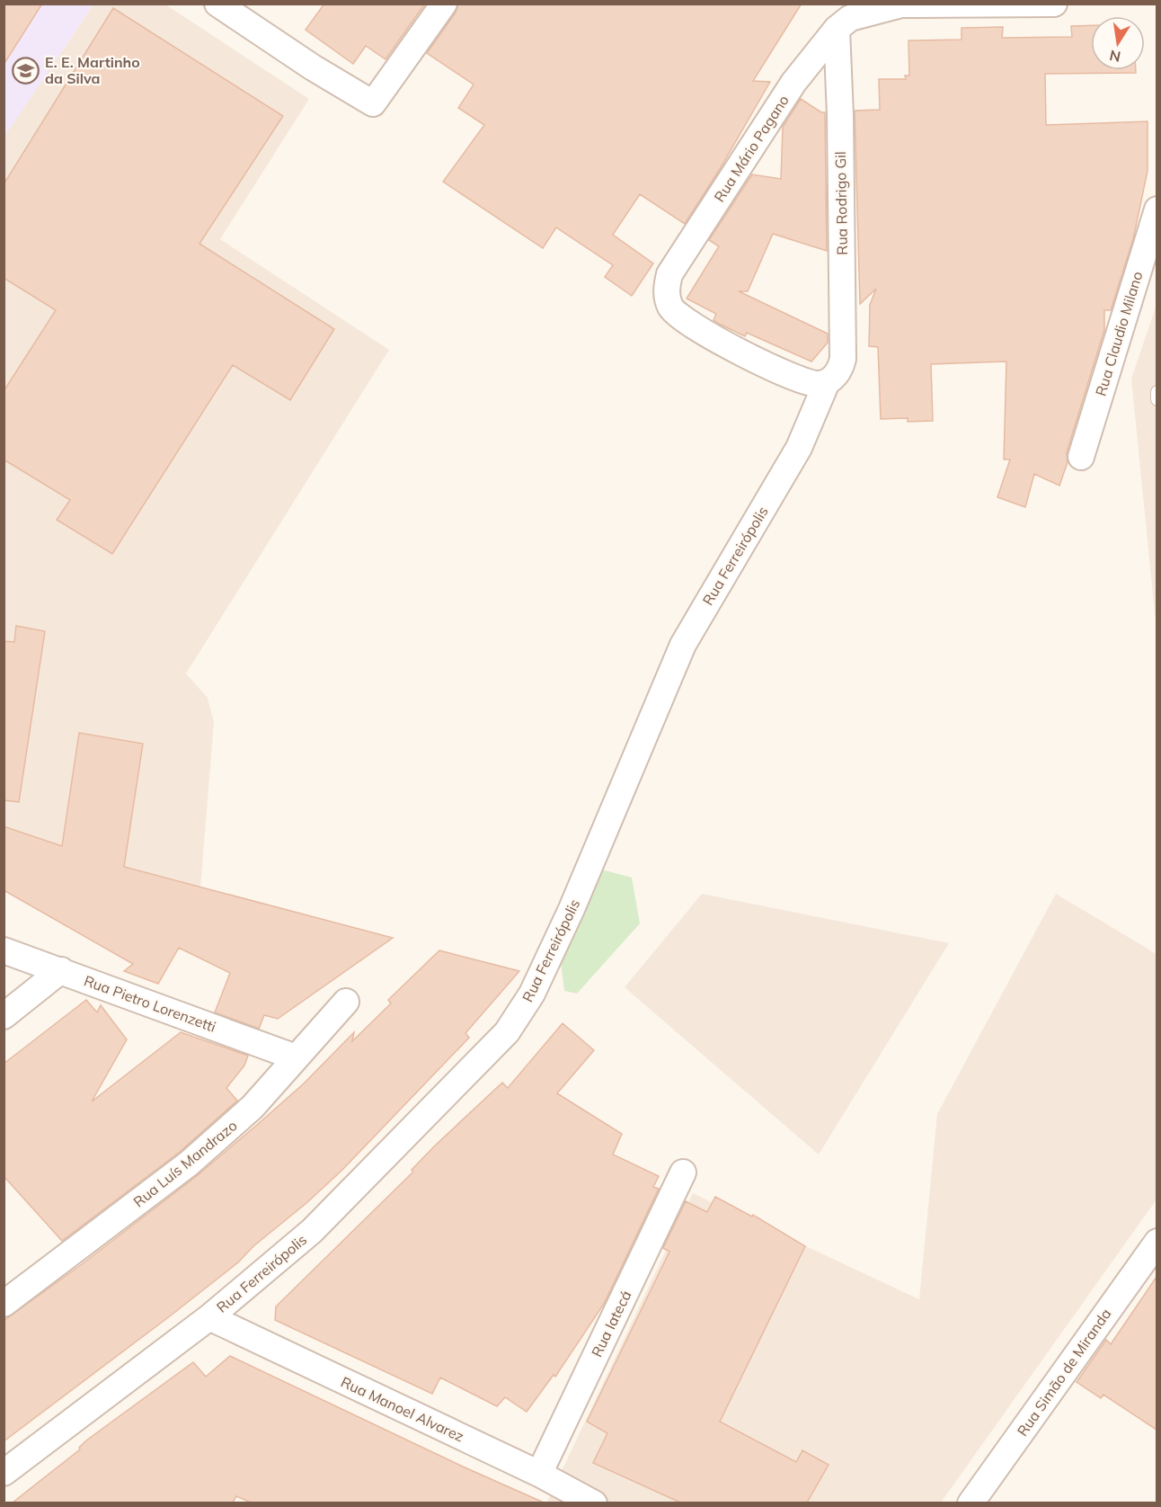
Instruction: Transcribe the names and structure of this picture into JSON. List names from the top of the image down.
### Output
{
  "streets": {
    "street": [
      "Rua Mário Pagano",
      "Rua Rodrigo Gil",
      "Rua Claudio Milano",
      "Rua Ferreirópolis",
      "Rua Pietro Lorenzetti",
      "Rua Luís Mandrazo",
      "Rua Iatecá",
      "Rua Simão de Miranda",
      "Rua Manoel Alvarez"
    ]
  },
  "crossings": [
    ["Rua Mário Pagano", "Rua Rodrigo Gil"],
    ["Rua Mário Pagano", "Rua Ferreirópolis"],
    ["Rua Rodrigo Gil", "Rua Ferreirópolis"],
    ["Rua Ferreirópolis", "Rua Manoel Alvarez"],
    ["Rua Pietro Lorenzetti", "Rua Luís Mandrazo"],
    ["Rua Iatecá", "Rua Manoel Alvarez"]
  ],
  "places": {
    "school or university": ["E. E. Martinho da Silva"]
  },
  "north": "bottom"
}
